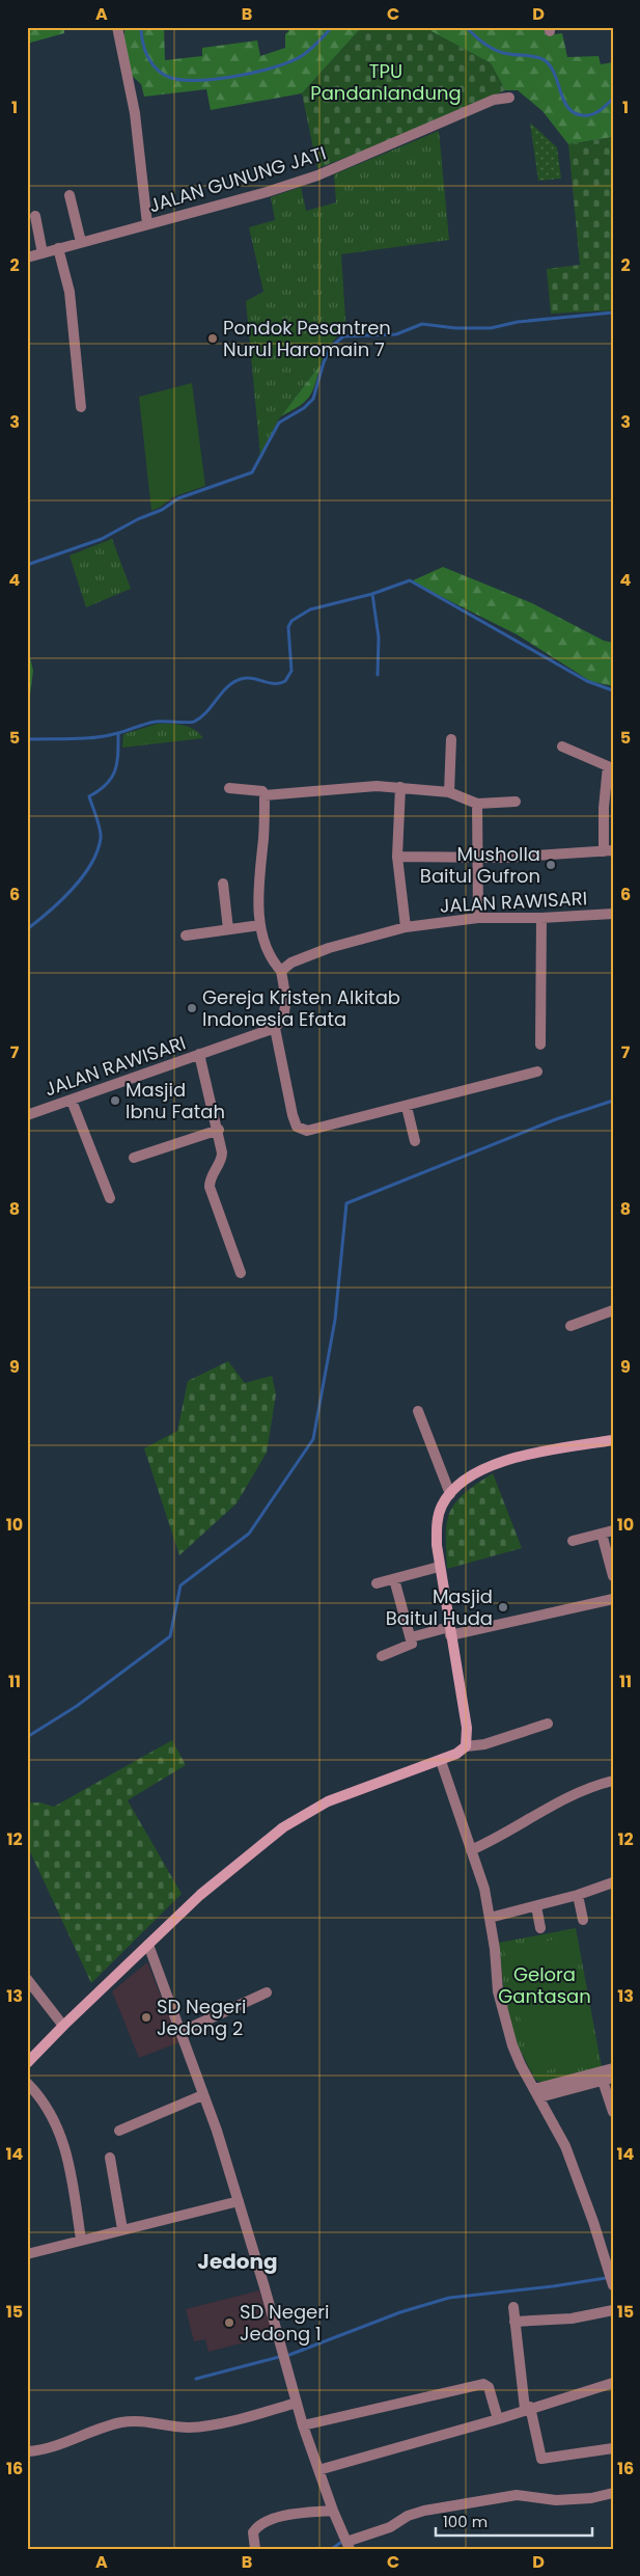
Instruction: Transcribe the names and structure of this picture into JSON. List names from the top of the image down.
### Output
{
  "streets": {
    "street": ["JALAN GUNUNG JATI", "JALAN RAWISARI"]
  },
  "districts": ["Jedong"],
  "parks": ["TPU Pandanlandung", "Gelora Gantasan"],
  "places": [
    "Pondok Pesantren Nurul Haromain 7",
    "Musholla Baitul Gufron",
    "Gereja Kristen Alkitab Indonesia Efata",
    "Masjid Ibnu Fatah",
    "Masjid Baitul Huda",
    "SD Negeri Jedong 2",
    "SD Negeri Jedong 1"
  ],
  "scale_bar": "100 m",
  "grid": {
    "columns": [
      "A",
      "B",
      "C",
      "D"
    ],
    "rows": [
      "1",
      "2",
      "3",
      "4",
      "5",
      "6",
      "7",
      "8",
      "9",
      "10",
      "11",
      "12",
      "13",
      "14",
      "15",
      "16"
    ]
  }
}
